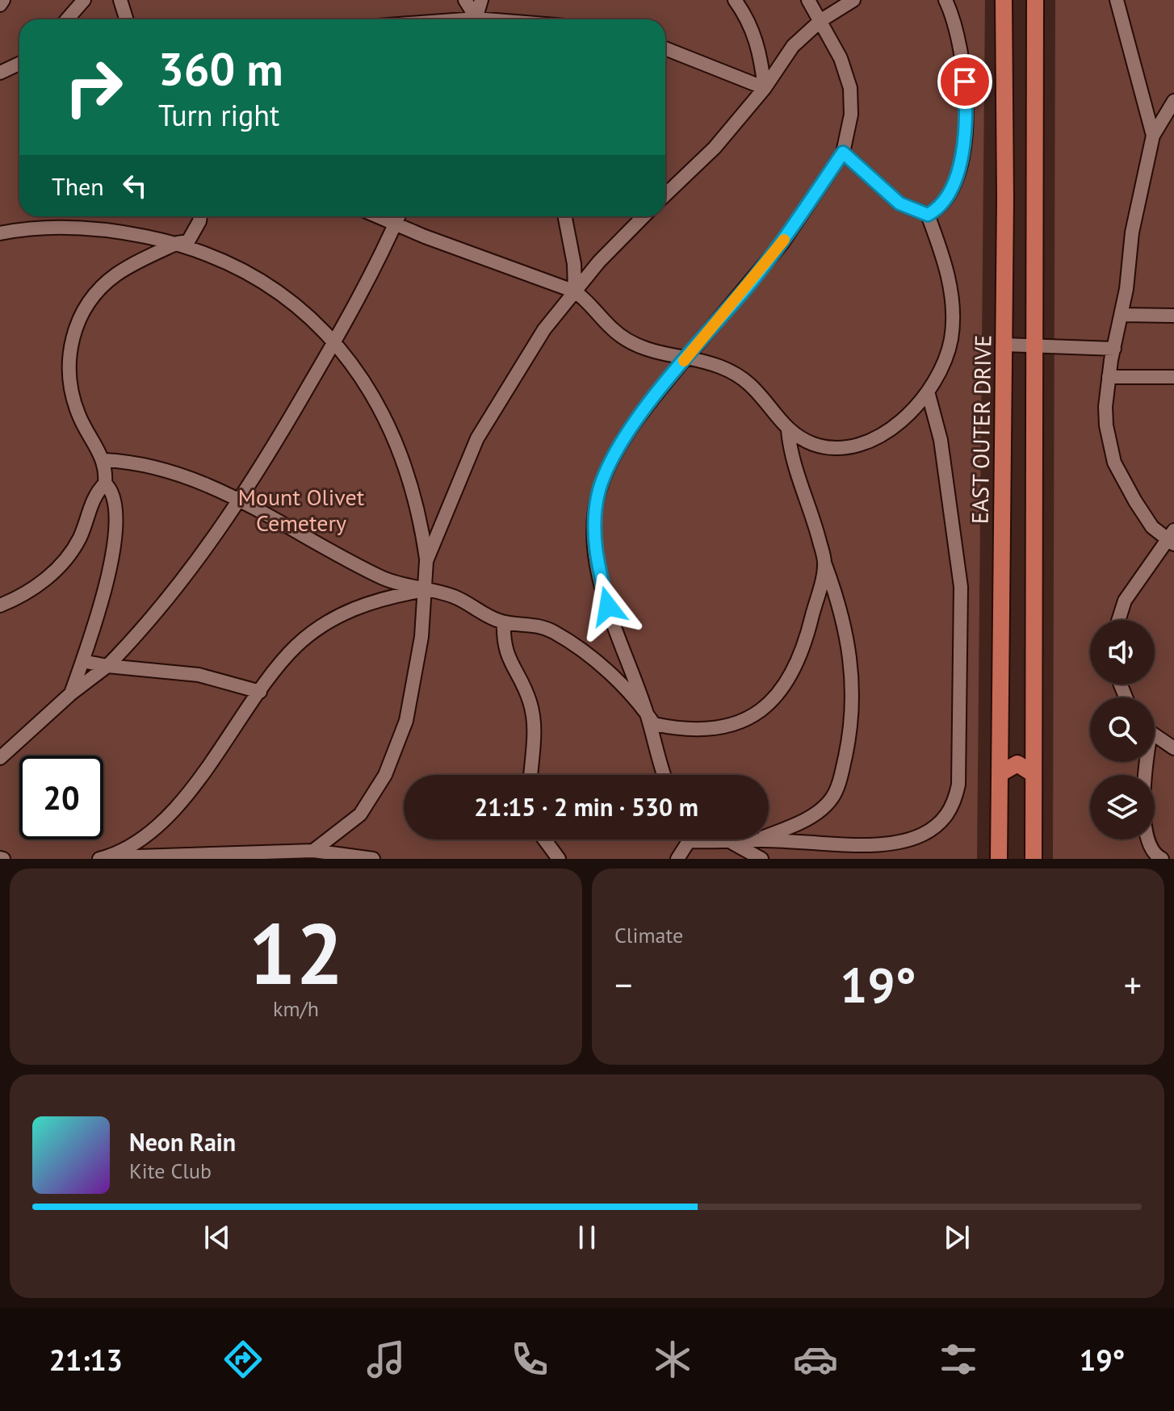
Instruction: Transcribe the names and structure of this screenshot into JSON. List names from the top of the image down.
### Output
{
  "streets": {
    "main road": ["EAST OUTER DRIVE"]
  },
  "parks": ["Mount Olivet Cemetery"],
  "page": {
    "turn": ["360 m", "Turn right"],
    "then": "Then",
    "limit": "20",
    "trip": "21:15 · 2 min · 530 m",
    "tile": [
      ["12", "km/h"],
      "Climate"
    ],
    "heat": ["−", "19°", "+"],
    "song": ["Neon Rain", "Kite Club"],
    "tabs": ["21:13", "19°"]
  }
}
